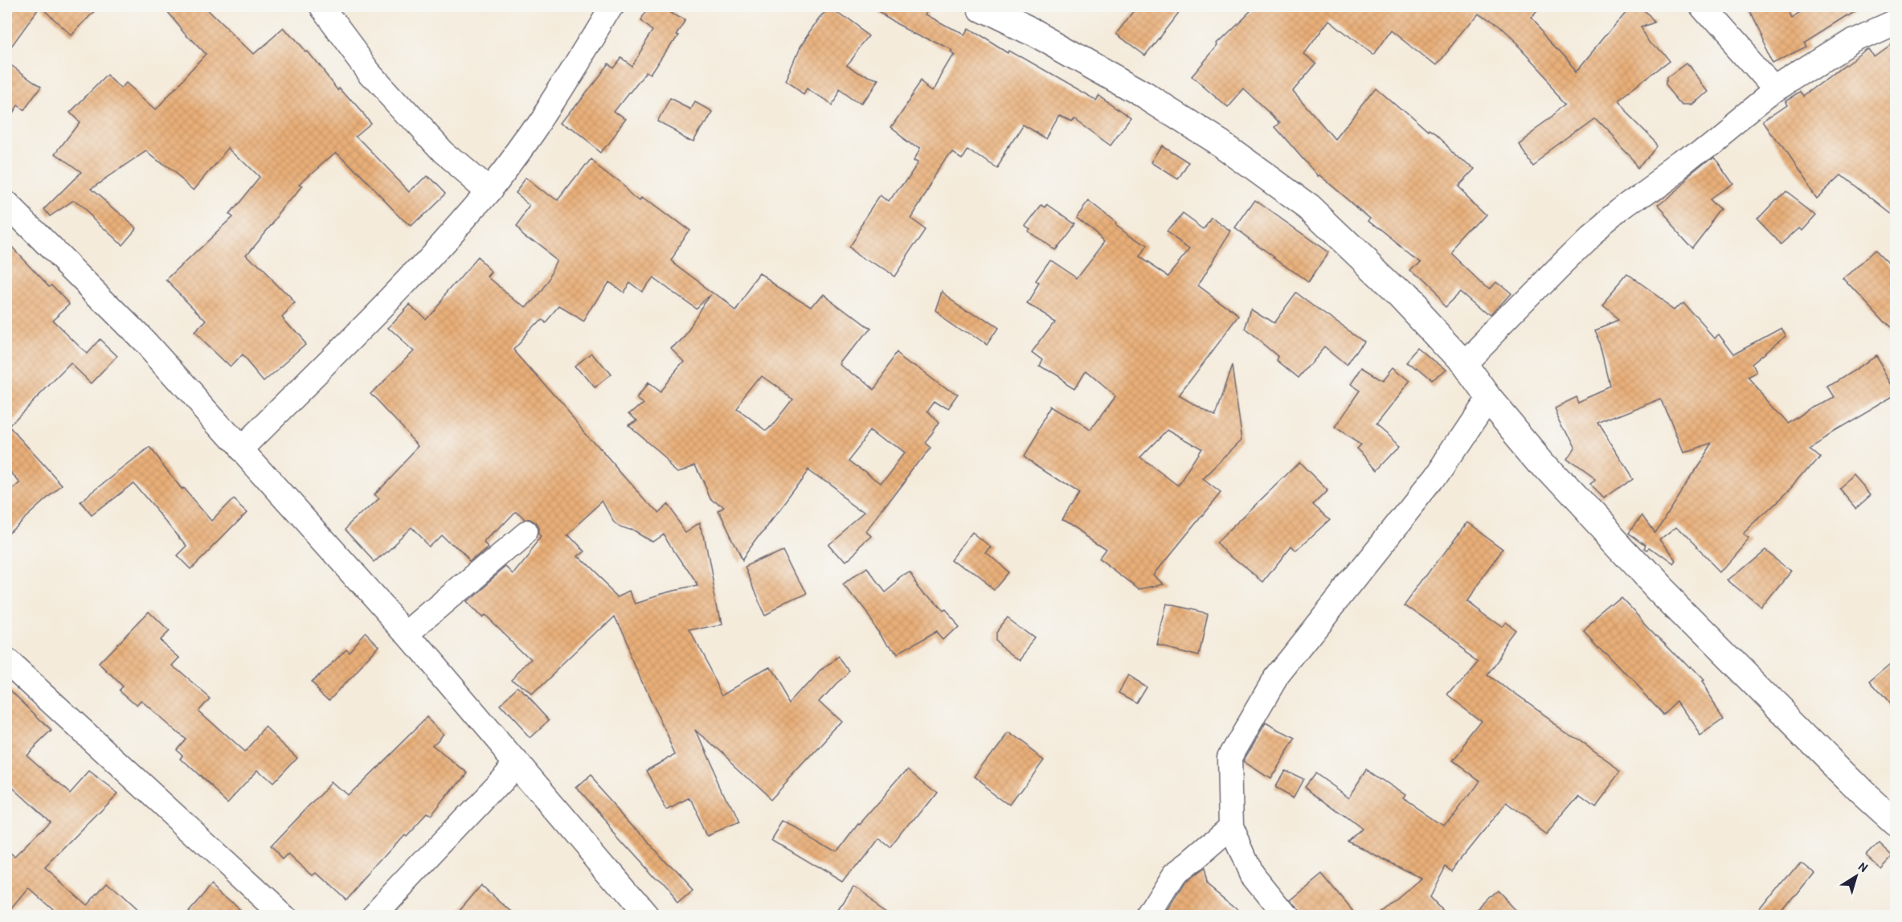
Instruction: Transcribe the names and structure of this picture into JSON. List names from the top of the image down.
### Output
{
  "north": "top right"
}
